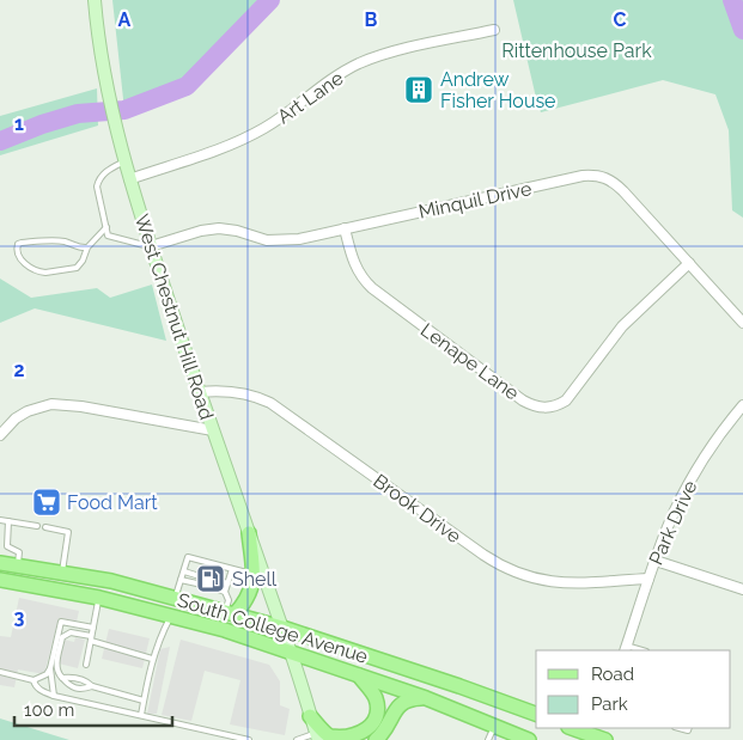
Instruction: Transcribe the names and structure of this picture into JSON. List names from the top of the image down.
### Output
{
  "streets": {
    "main road": ["South College Avenue"],
    "street": [
      "Art Lane",
      "Minquil Drive",
      "West Chestnut Hill Road",
      "Lenape Lane",
      "Brook Drive",
      "Park Drive"
    ]
  },
  "crossings": [
    ["Art Lane", "West Chestnut Hill Road"],
    ["Minquil Drive", "West Chestnut Hill Road"],
    ["Minquil Drive", "Lenape Lane"],
    ["West Chestnut Hill Road", "Brook Drive"],
    ["West Chestnut Hill Road", "South College Avenue"],
    ["Brook Drive", "Park Drive"]
  ],
  "parks": ["Rittenhouse Park"],
  "places": {
    "building": ["Andrew Fisher House"],
    "supermarket": ["Food Mart"],
    "fuel station": ["Shell"]
  },
  "legend": ["Road", "Park"],
  "scale_bar": "100 m",
  "grid": {
    "columns": ["A", "B", "C"],
    "rows": ["1", "2", "3"]
  }
}
